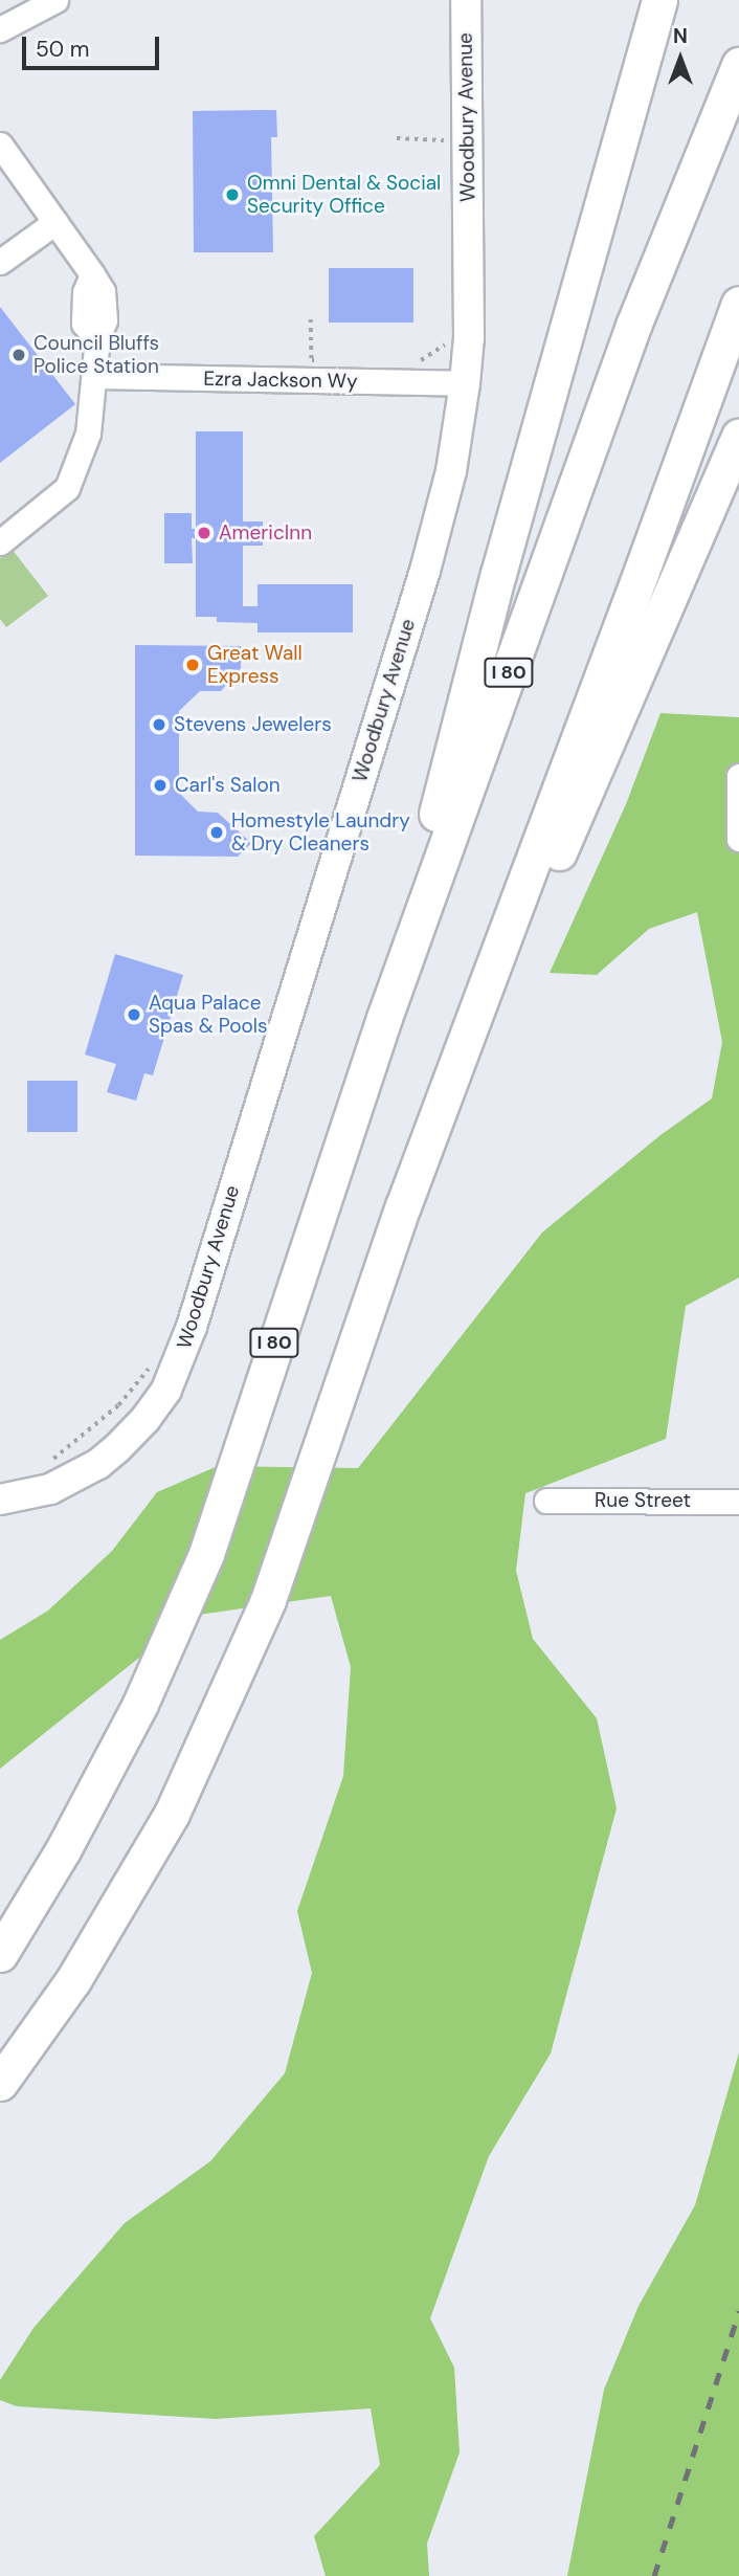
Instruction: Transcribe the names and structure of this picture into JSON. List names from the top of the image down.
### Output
{
  "streets": {
    "highway": ["I 80"],
    "main road": ["Woodbury Avenue"],
    "street": ["Ezra Jackson Wy", "Rue Street"]
  },
  "crossings": [
    ["Woodbury Avenue", "Ezra Jackson Wy"]
  ],
  "places": [
    "Omni Dental & Social Security Office",
    "Council Bluffs Police Station",
    "AmericInn",
    "Great Wall Express",
    "Stevens Jewelers",
    "Carl's Salon",
    "Homestyle Laundry & Dry Cleaners",
    "Aqua Palace Spas & Pools"
  ],
  "scale_bar": "50 m",
  "north": "top"
}
